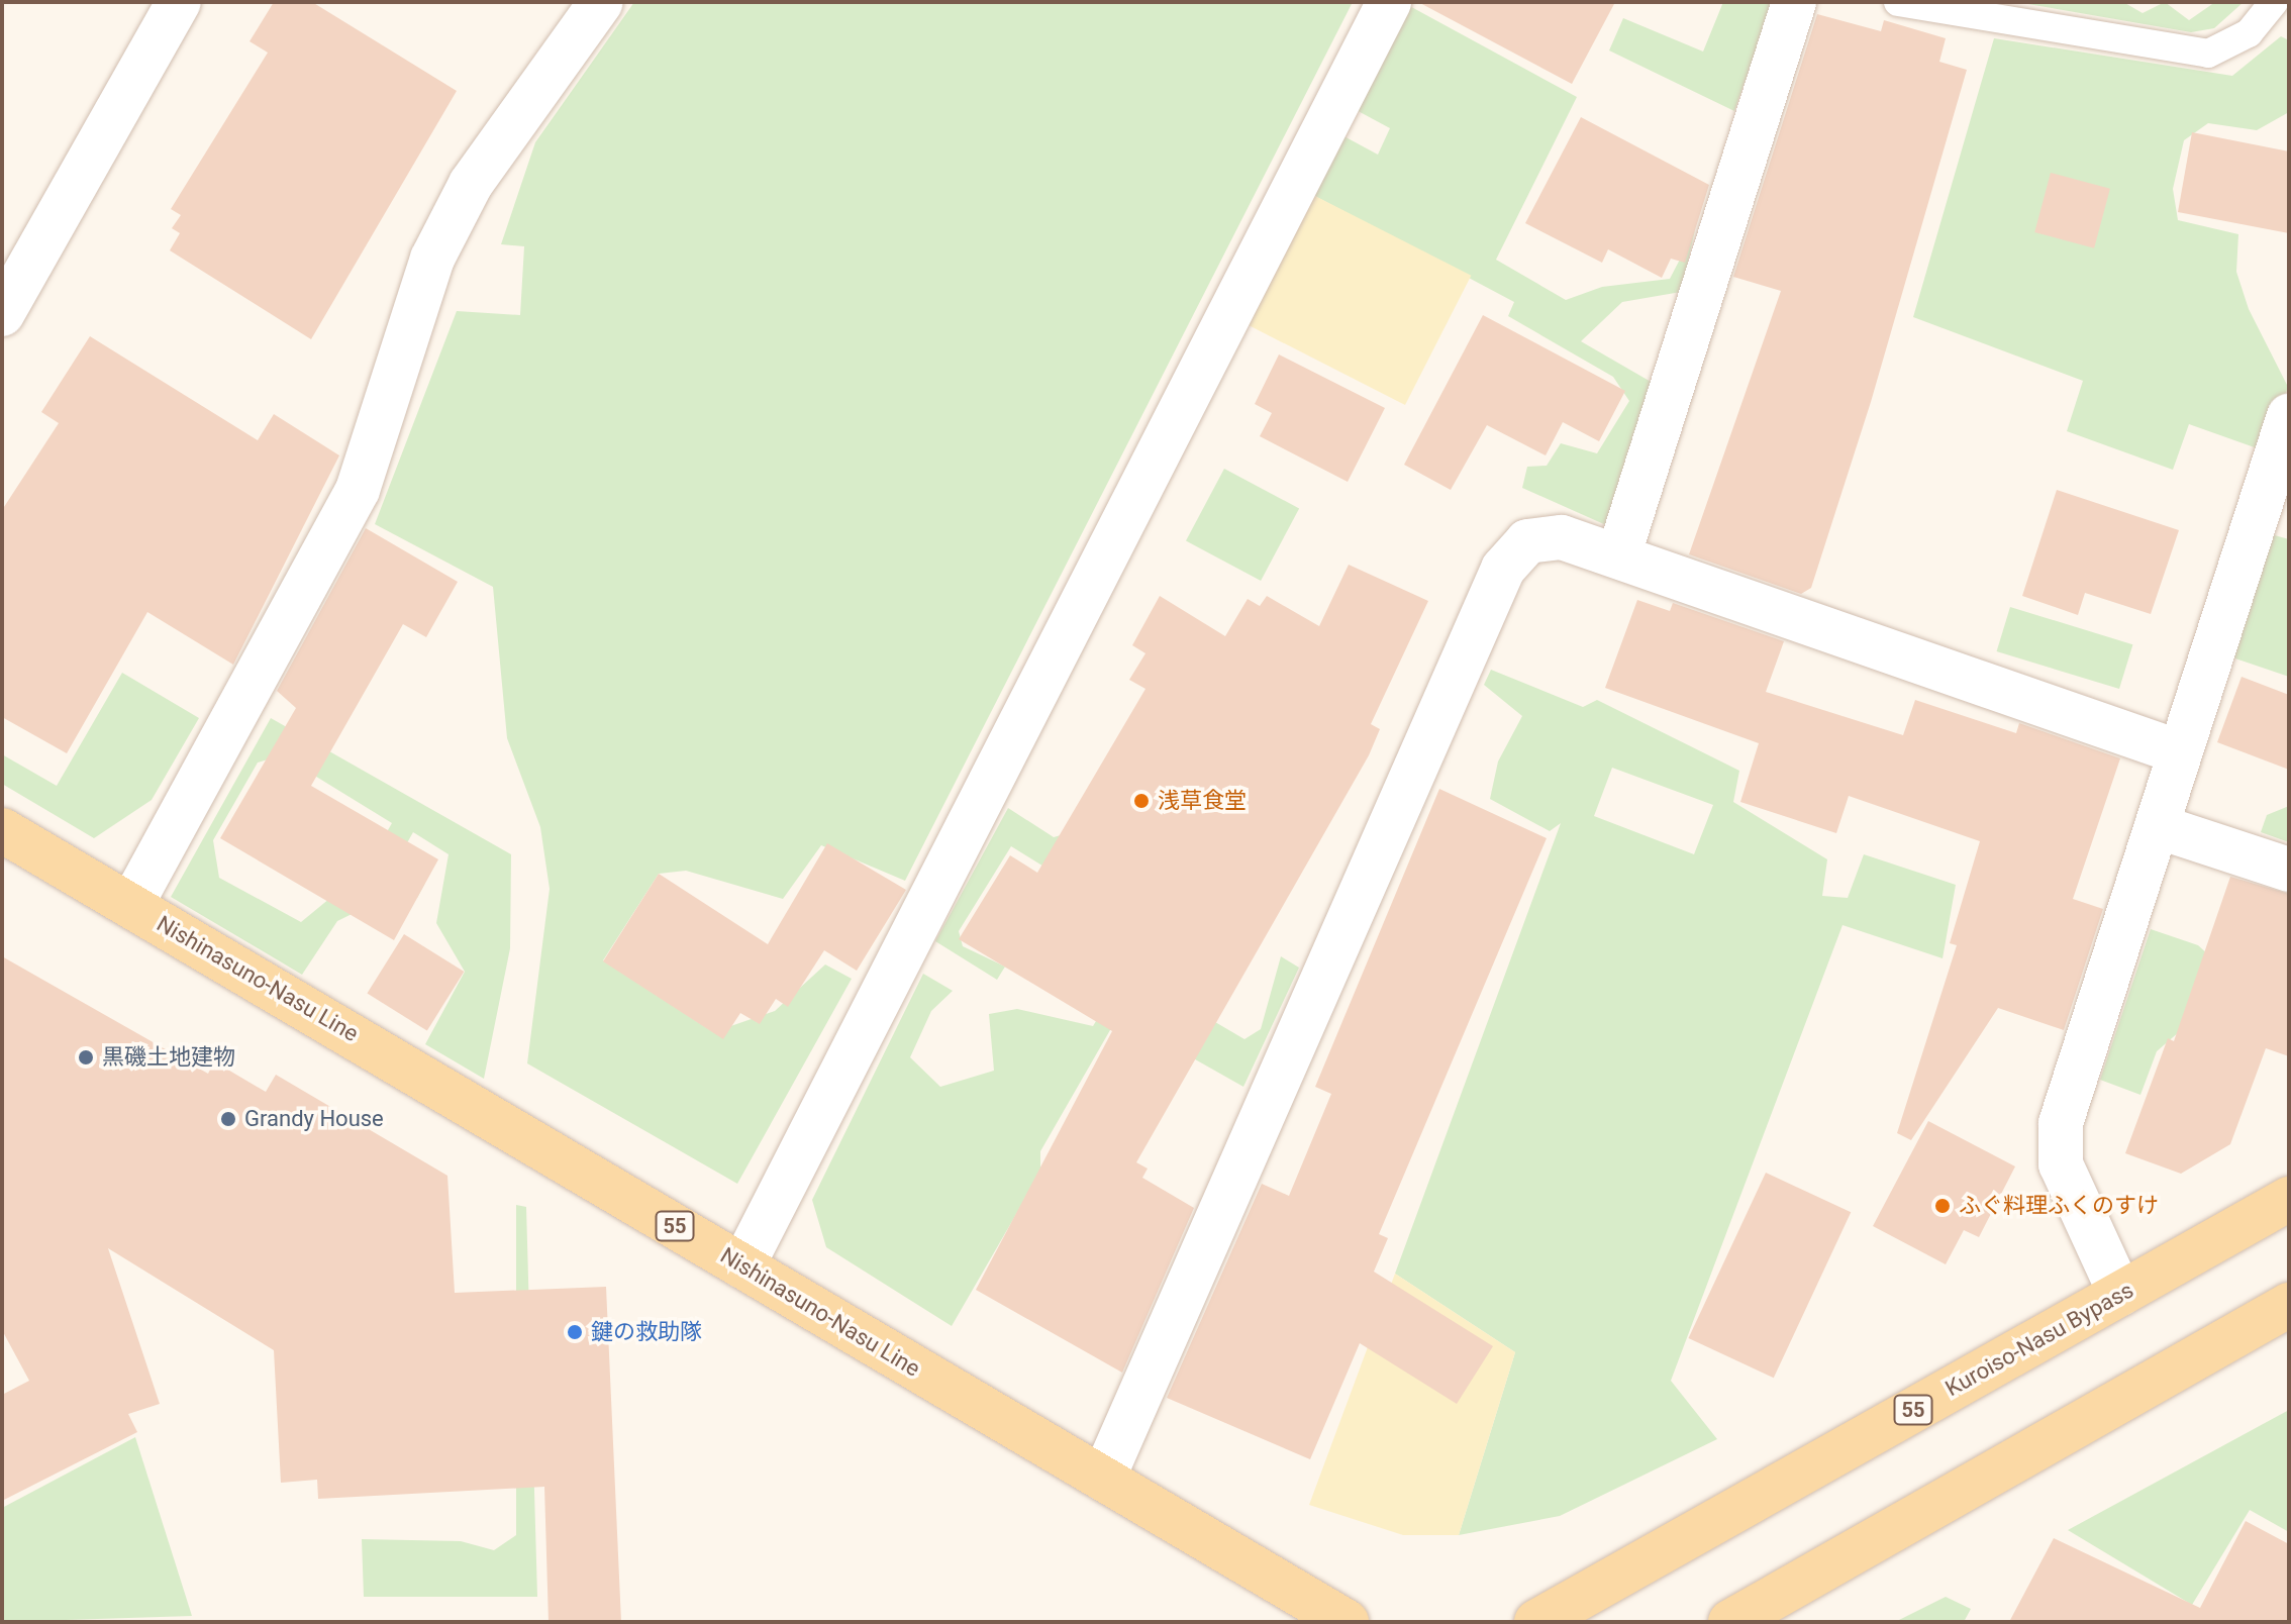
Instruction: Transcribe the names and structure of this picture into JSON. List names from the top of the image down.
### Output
{
  "streets": {
    "main road": ["Nishinasuno-Nasu Line", "55", "Kuroiso-Nasu Bypass"]
  },
  "places": [
    "浅草食堂",
    "黒磯土地建物",
    "Grandy House",
    "ふぐ料理ふくのすけ",
    "鍵の救助隊"
  ]
}
